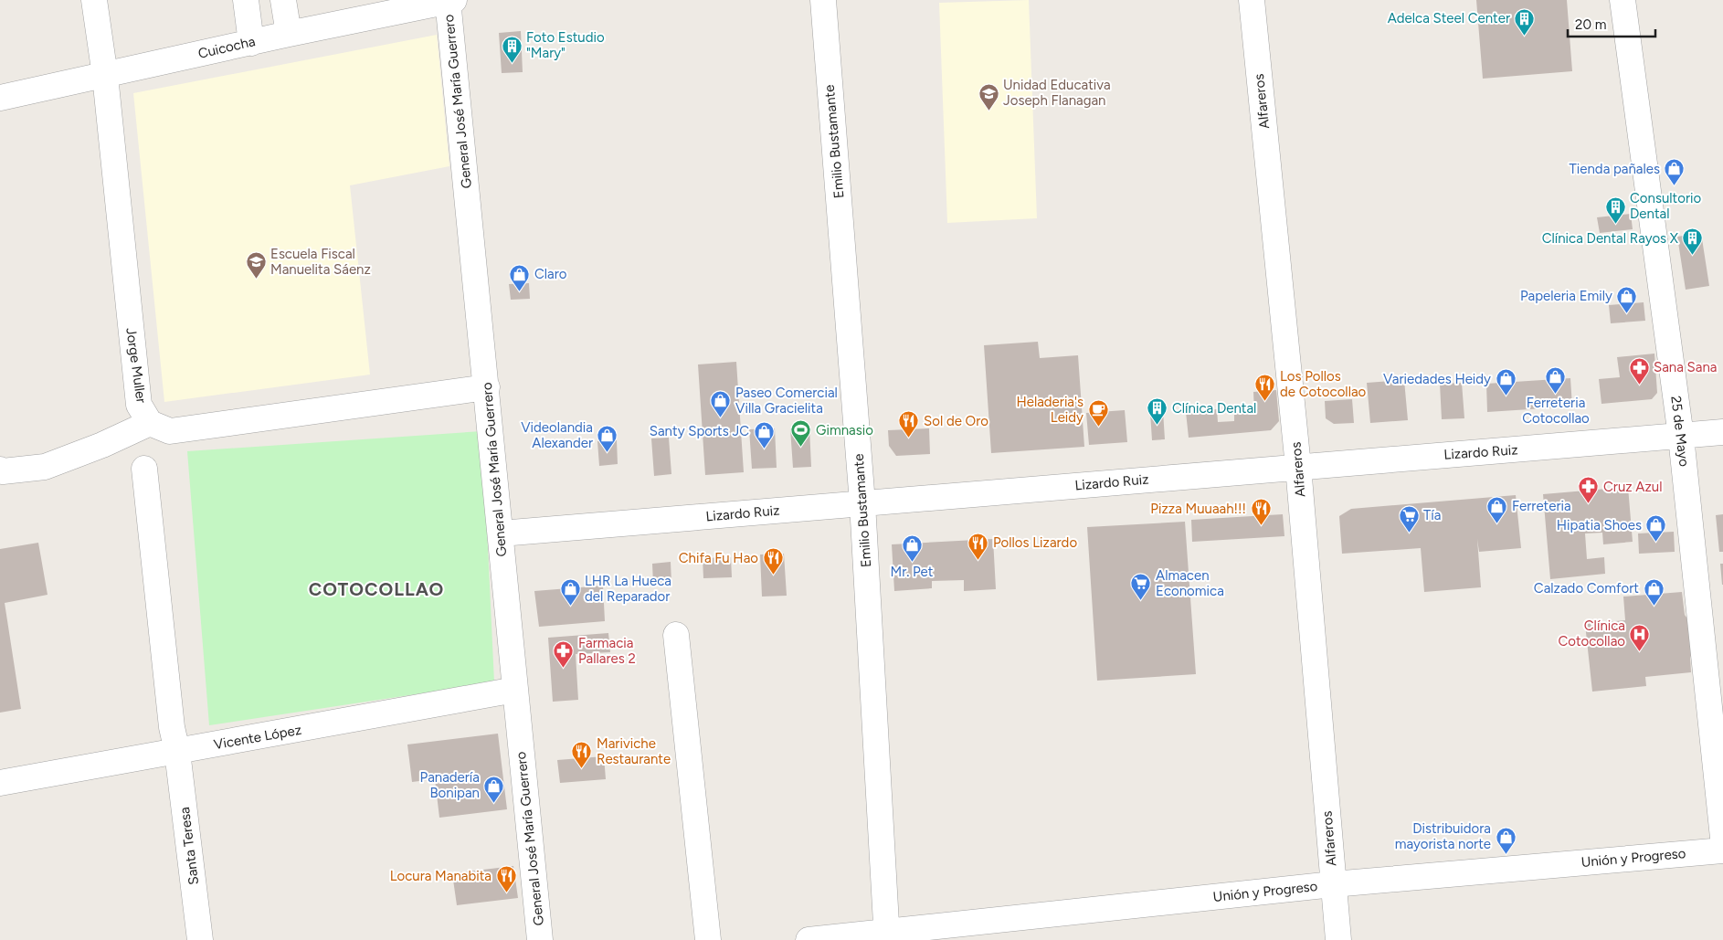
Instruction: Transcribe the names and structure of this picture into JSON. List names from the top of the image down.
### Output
{
  "streets": {
    "street": [
      "Cuicocha",
      "General José María Guerrero",
      "Alfareros",
      "Emilio Bustamante",
      "Jorge Muller",
      "25 de Mayo",
      "Lizardo Ruiz",
      "Vicente López",
      "Santa Teresa",
      "Unión y Progreso"
    ]
  },
  "crossings": [
    ["Cuicocha", "General José María Guerrero"],
    ["Cuicocha", "Jorge Muller"],
    ["General José María Guerrero", "Lizardo Ruiz"],
    ["General José María Guerrero", "Vicente López"],
    ["Alfareros", "Lizardo Ruiz"],
    ["Alfareros", "Unión y Progreso"],
    ["Emilio Bustamante", "Lizardo Ruiz"],
    ["Emilio Bustamante", "Unión y Progreso"],
    ["25 de Mayo", "Lizardo Ruiz"],
    ["Vicente López", "Santa Teresa"]
  ],
  "districts": ["COTOCOLLAO"],
  "places": {
    "building": [
      "Adelca Steel Center",
      "Foto Estudio \"Mary\"",
      "Consultorio Dental",
      "Clínica Dental Rayos X",
      "Clínica Dental"
    ],
    "school or university": ["Unidad Educativa Joseph Flanagan", "Escuela Fiscal Manuelita Sáenz"],
    "shop": [
      "Tienda pañales",
      "Claro",
      "Papeleria Emily",
      "Ferreteria Cotocollao",
      "Variedades Heidy",
      "Paseo Comercial Villa Gracielita",
      "Santy Sports JC",
      "Videolandia Alexander",
      "Ferreteria",
      "Hipatia Shoes",
      "Mr. Pet",
      "Calzado Comfort",
      "LHR La Hueca del Reparador",
      "Panadería Bonipan",
      "Distribuidora mayorista norte"
    ],
    "pharmacy": ["Sana Sana", "Cruz Azul", "Farmacia Pallares 2"],
    "restaurant": [
      "Los Pollos de Cotocollao",
      "Sol de Oro",
      "Pizza Muuaah!!!",
      "Pollos Lizardo",
      "Chifa Fu Hao",
      "Mariviche Restaurante",
      "Locura Manabita"
    ],
    "cafe": ["Heladeria's Leidy"],
    "sports": ["Gimnasio"],
    "supermarket": ["Tía", "Almacen Economica"],
    "hospital": ["Clínica Cotocollao"]
  },
  "scale_bar": "20 m"
}
